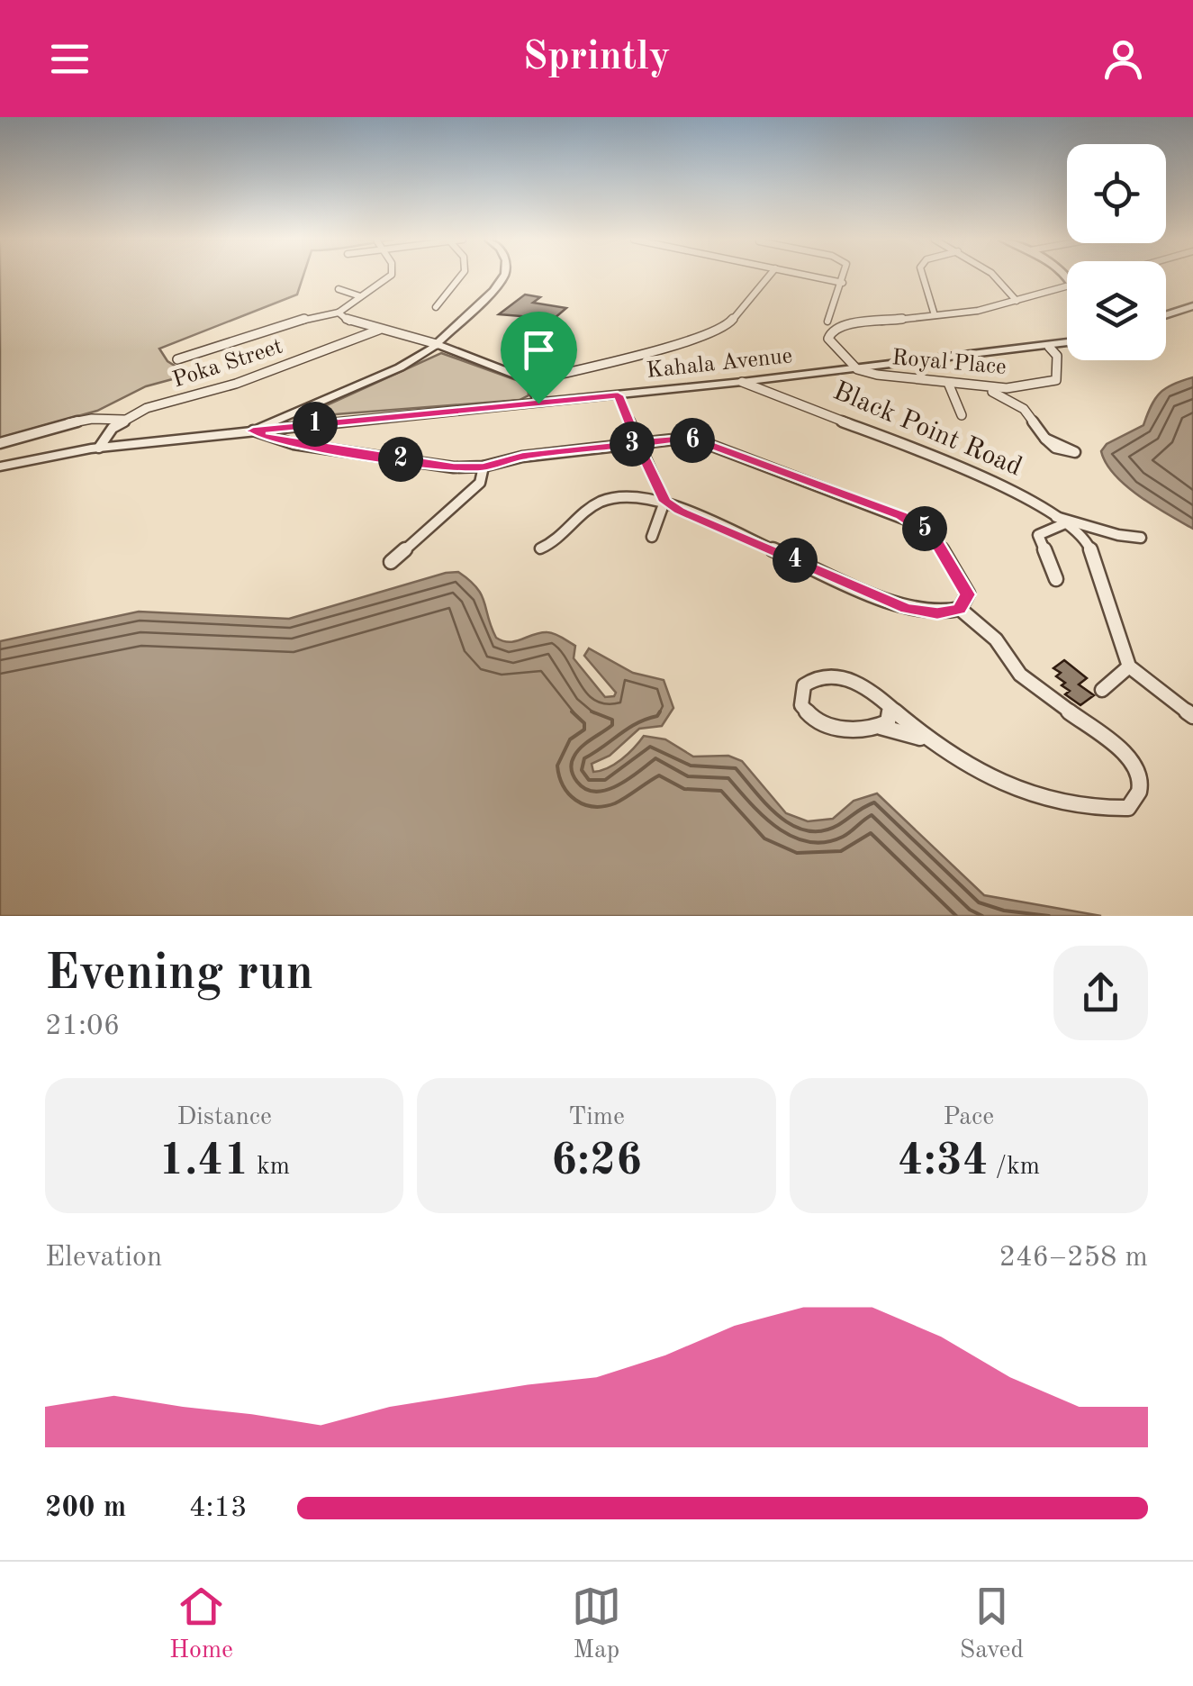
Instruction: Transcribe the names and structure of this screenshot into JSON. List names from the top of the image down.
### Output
{
  "streets": {
    "street": [
      "Royal Place",
      "Poka Street",
      "Kahala Avenue",
      "Black Point Road"
    ]
  },
  "crossings": [
    ["Royal Place", "Kahala Avenue"],
    ["Poka Street", "Kahala Avenue"],
    ["Kahala Avenue", "Black Point Road"]
  ],
  "page": {
    "header": "Sprintly",
    "pins": [
      "1",
      "6",
      "3",
      "2",
      "5",
      "4"
    ],
    "heading": ["Evening run", "21:06"],
    "stats": [
      ["Distance", "1.41 km"],
      ["Time", "6:26"],
      ["Pace", "4:34 /km"]
    ],
    "chart": ["Elevation", "246–258 m"],
    "list": [
      {
        "name": "200 m",
        "note": "4:13"
      }
    ],
    "tabs": ["Home", "Map", "Saved"]
  }
}
